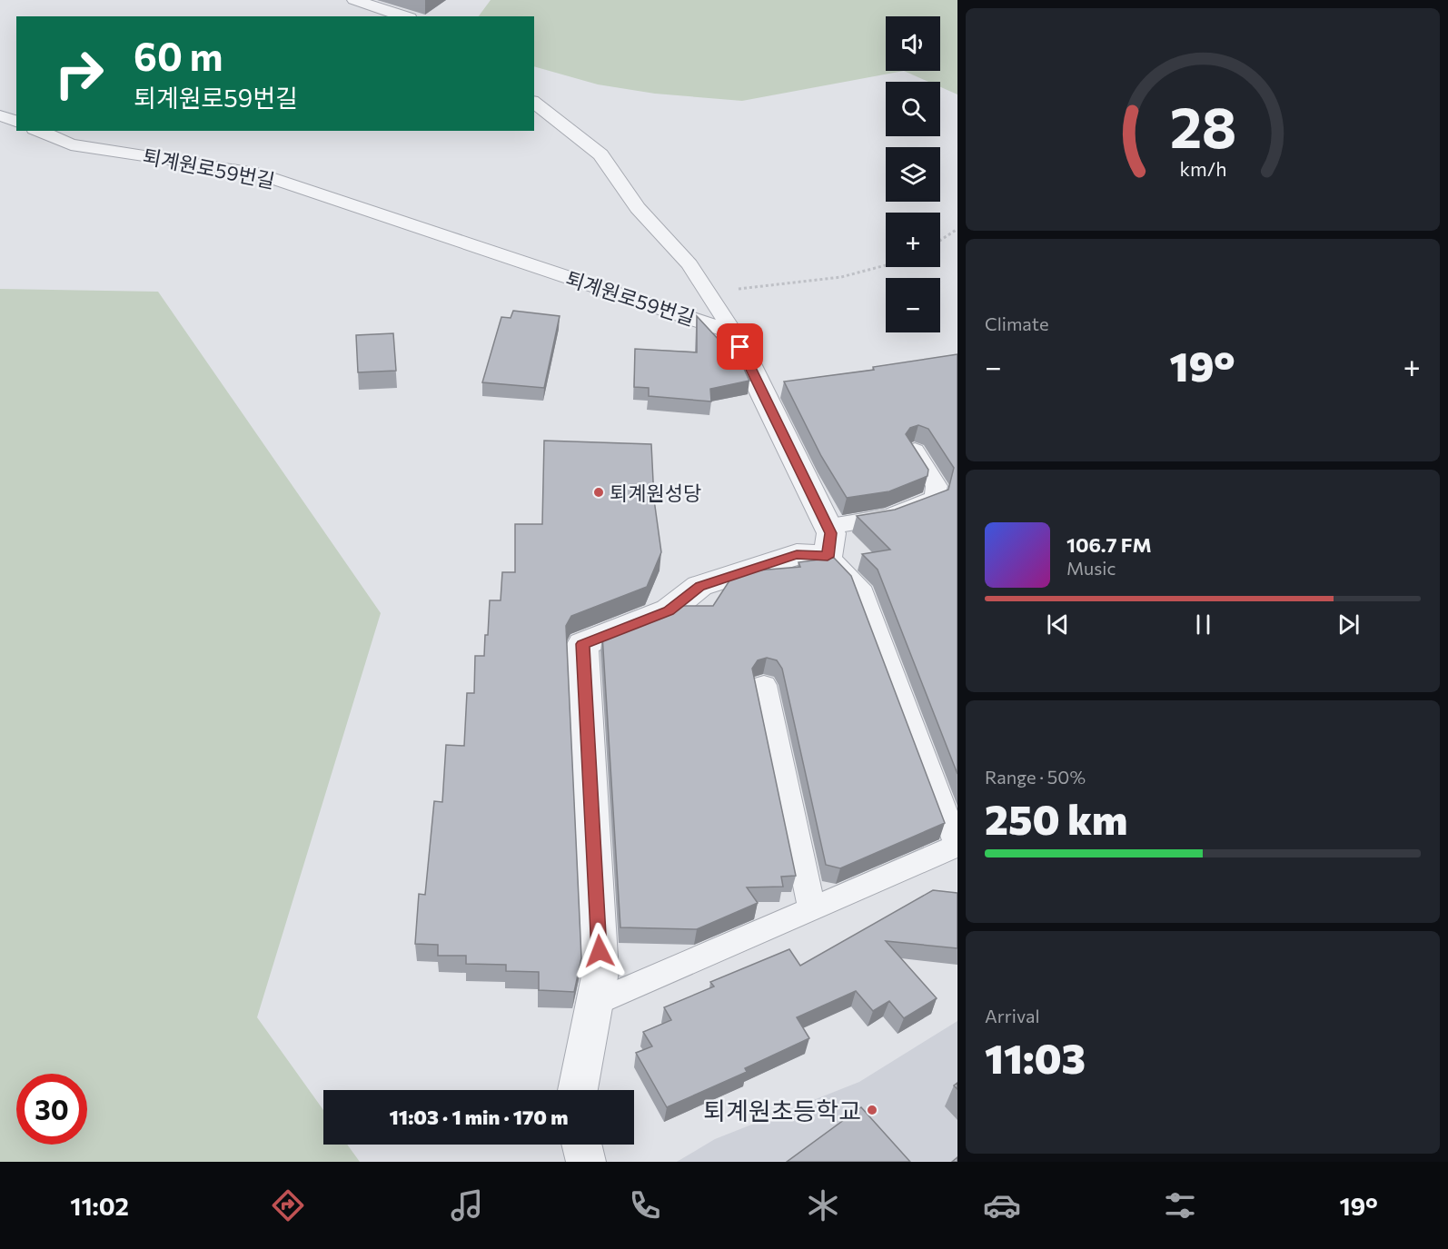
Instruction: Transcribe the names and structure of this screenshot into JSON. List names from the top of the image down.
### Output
{
  "streets": {
    "lane": ["퇴계원로59번길"]
  },
  "places": ["퇴계원성당", "퇴계원초등학교"],
  "page": {
    "map_buttons": ["+", "−"],
    "turn": ["60 m", "퇴계원로59번길"],
    "tile": [
      "Climate",
      ["Range · 50%", "250 km"],
      ["Arrival", "11:03"]
    ],
    "heat": ["−", "19°", "+"],
    "song": ["106.7 FM", "Music"],
    "limit": "30",
    "trip": "11:03 · 1 min · 170 m",
    "tabs": ["11:02", "19°"],
    "gauge": ["28", "km/h"]
  }
}
